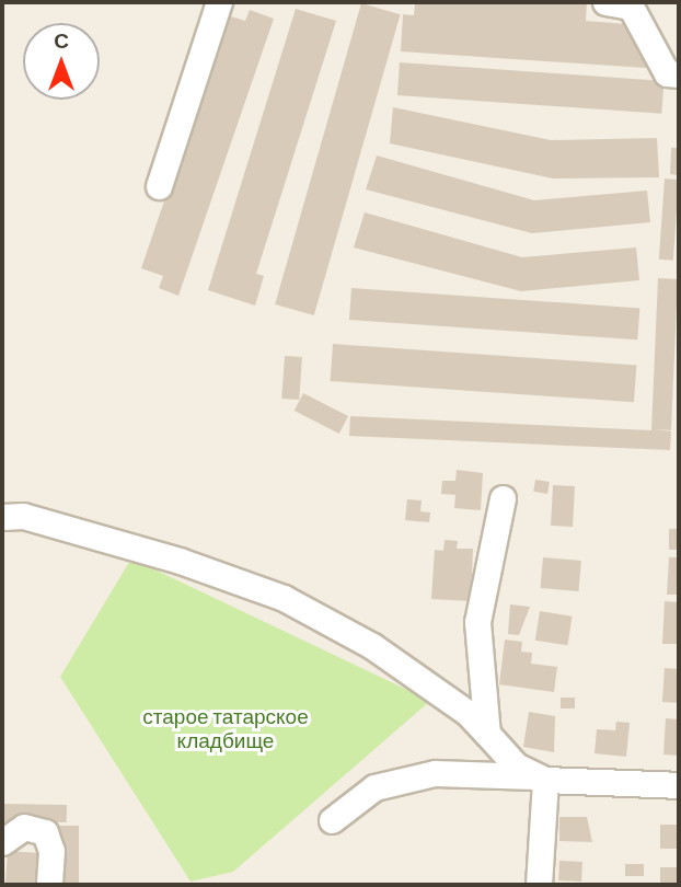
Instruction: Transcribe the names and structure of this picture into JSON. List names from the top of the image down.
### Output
{
  "parks": ["старое татарское кладбище"],
  "north": "top"
}
